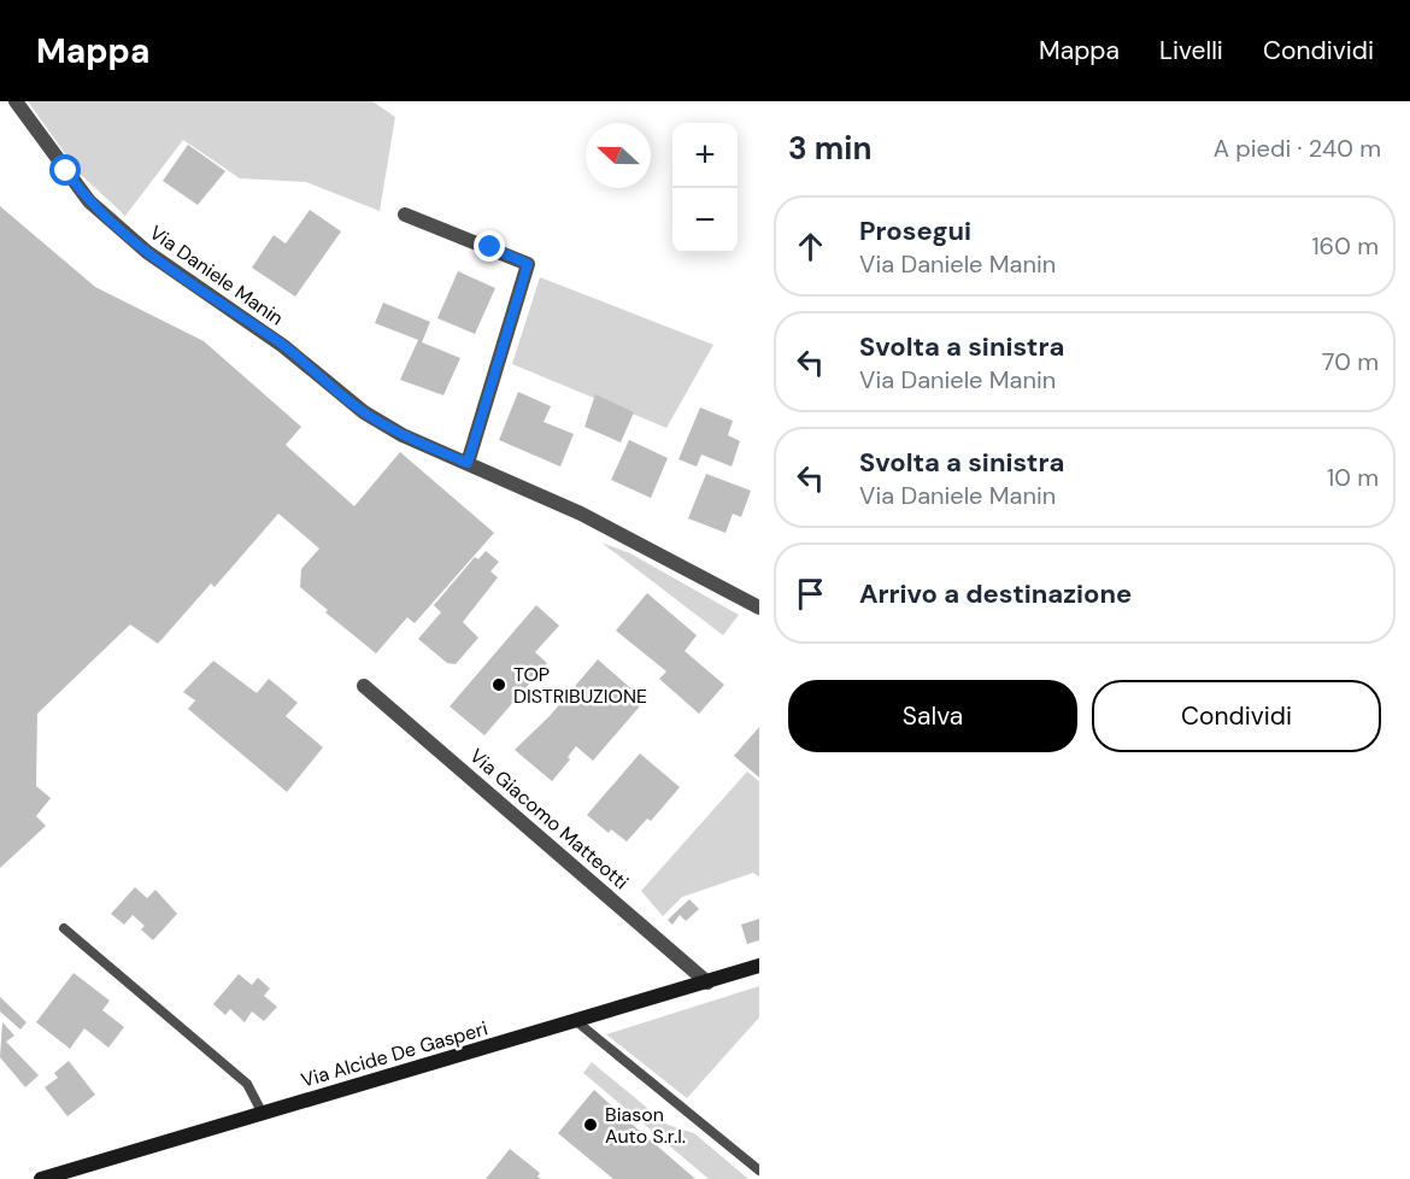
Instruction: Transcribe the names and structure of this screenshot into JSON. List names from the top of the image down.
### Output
{
  "streets": {
    "main road": ["Via Alcide De Gasperi"],
    "street": ["Via Daniele Manin", "Via Giacomo Matteotti"]
  },
  "crossings": [
    ["Via Giacomo Matteotti", "Via Alcide De Gasperi"]
  ],
  "places": ["TOP DISTRIBUZIONE", "Biason Auto S.r.l."],
  "north": "left",
  "page": {
    "header": "Mappa",
    "nav": ["Mappa", "Livelli", "Condividi"],
    "heading": ["3 min", "A piedi · 240 m"],
    "map_buttons": ["+", "−"],
    "list": [
      ["Prosegui", "Via Daniele Manin", "160 m"],
      ["Svolta a sinistra", "Via Daniele Manin", "70 m"],
      ["Svolta a sinistra", "Via Daniele Manin", "10 m"],
      "Arrivo a destinazione"
    ],
    "buttons": ["Salva", "Condividi"]
  }
}
